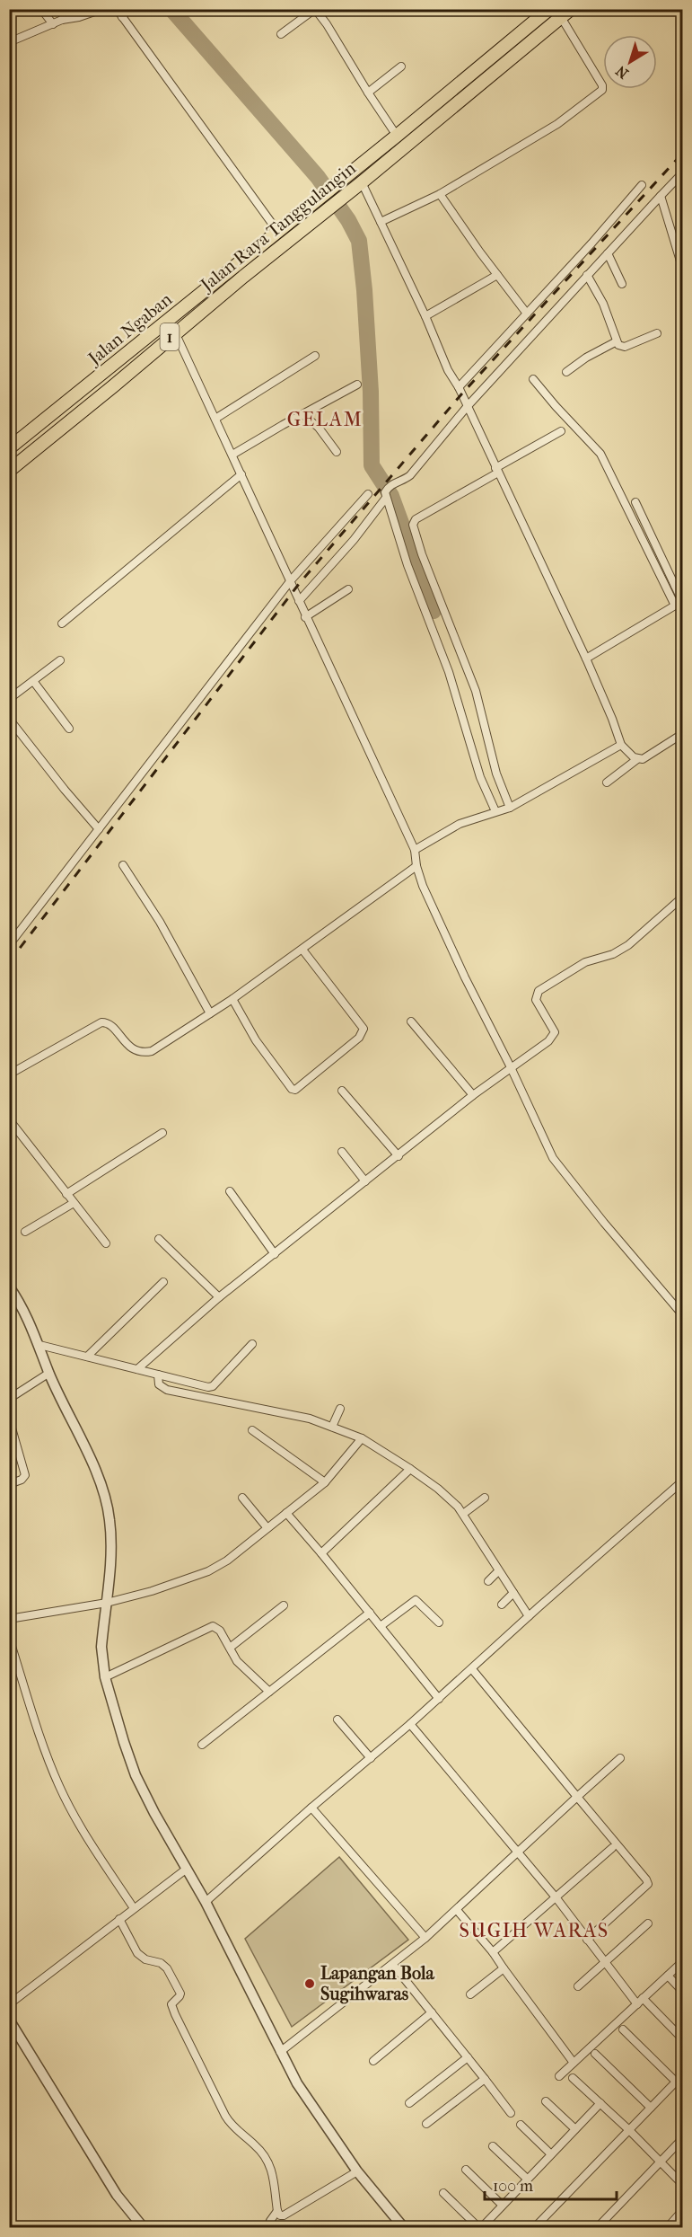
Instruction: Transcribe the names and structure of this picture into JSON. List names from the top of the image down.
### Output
{
  "streets": {
    "highway": ["Jalan Raya Tanggulangin", "Jalan Ngaban", "1"]
  },
  "crossings": [
    ["Jalan Raya Tanggulangin", "Jalan Ngaban"]
  ],
  "districts": ["GELAM", "SUGIH WARAS"],
  "places": ["Lapangan Bola Sugihwaras"],
  "scale_bar": "100 m",
  "north": "bottom left"
}
